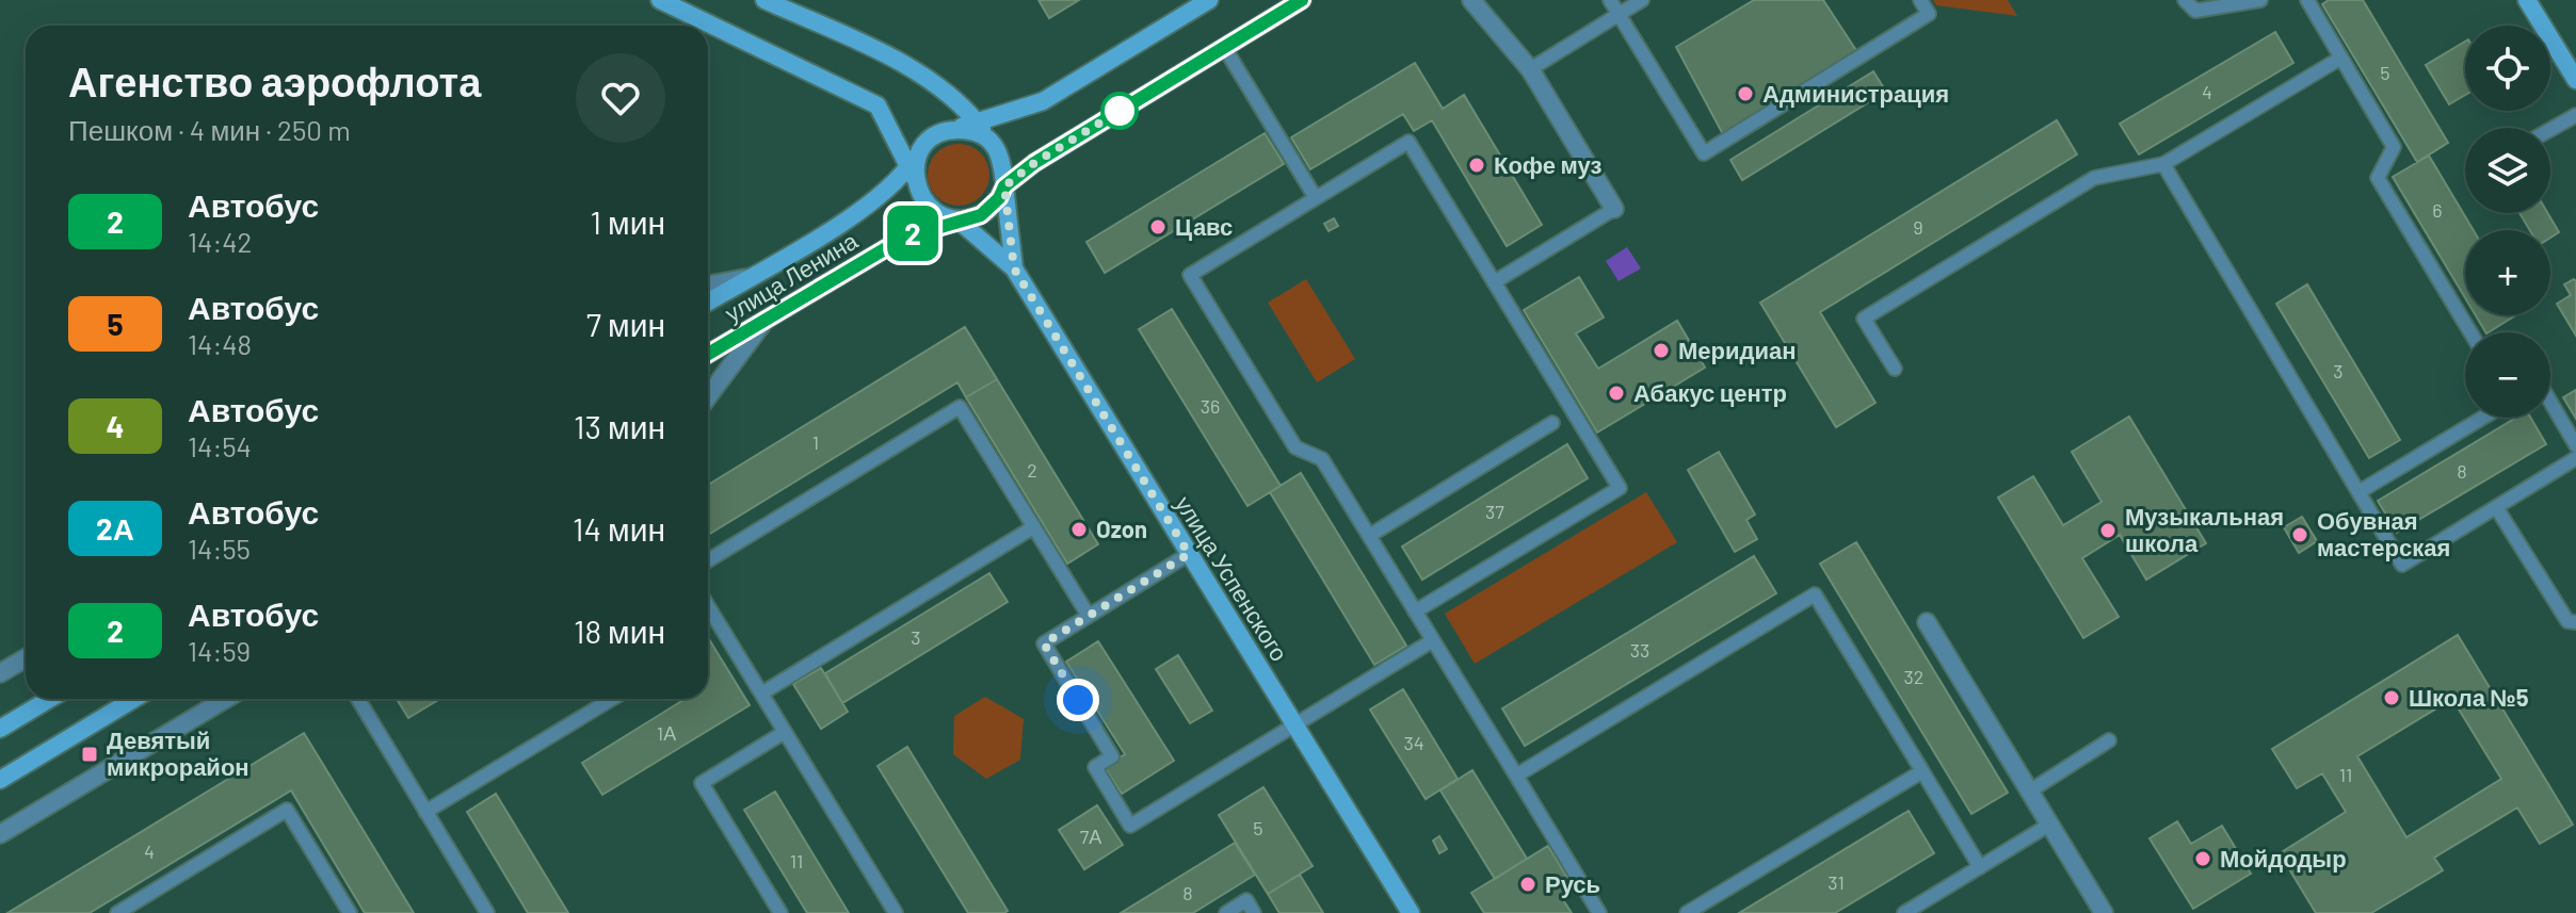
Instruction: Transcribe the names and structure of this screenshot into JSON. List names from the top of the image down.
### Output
{
  "streets": {
    "street": ["улица Ленина", "улица Успенского"]
  },
  "places": {
    "other": [
      "Администрация",
      "Кофе муз",
      "Цавс",
      "Меридиан",
      "Абакус центр",
      "Ozon",
      "Музыкальная школа",
      "Обувная мастерская",
      "Школа №5",
      "Мойдодыр",
      "Русь"
    ],
    "transit": ["Девятый микрорайон"]
  },
  "lines": ["bus line 2"],
  "house_numbers": [
    "5",
    "4",
    "6",
    "9",
    "3",
    "36",
    "1",
    "2",
    "8",
    "37",
    "3",
    "33",
    "32",
    "1А",
    "34",
    "11",
    "5",
    "7А",
    "4",
    "11",
    "31",
    "8"
  ],
  "page": {
    "on_map": "2",
    "map_buttons": ["+", "−"],
    "heading": ["Агенство аэрофлота", "Пешком · 4 мин · 250 m"],
    "list": [
      {
        "mark": "2",
        "name": "Автобус",
        "note": "14:42",
        "value": "1 мин"
      },
      {
        "mark": "5",
        "name": "Автобус",
        "note": "14:48",
        "value": "7 мин"
      },
      {
        "mark": "4",
        "name": "Автобус",
        "note": "14:54",
        "value": "13 мин"
      },
      {
        "mark": "2А",
        "name": "Автобус",
        "note": "14:55",
        "value": "14 мин"
      },
      {
        "mark": "2",
        "name": "Автобус",
        "note": "14:59",
        "value": "18 мин"
      }
    ]
  }
}
